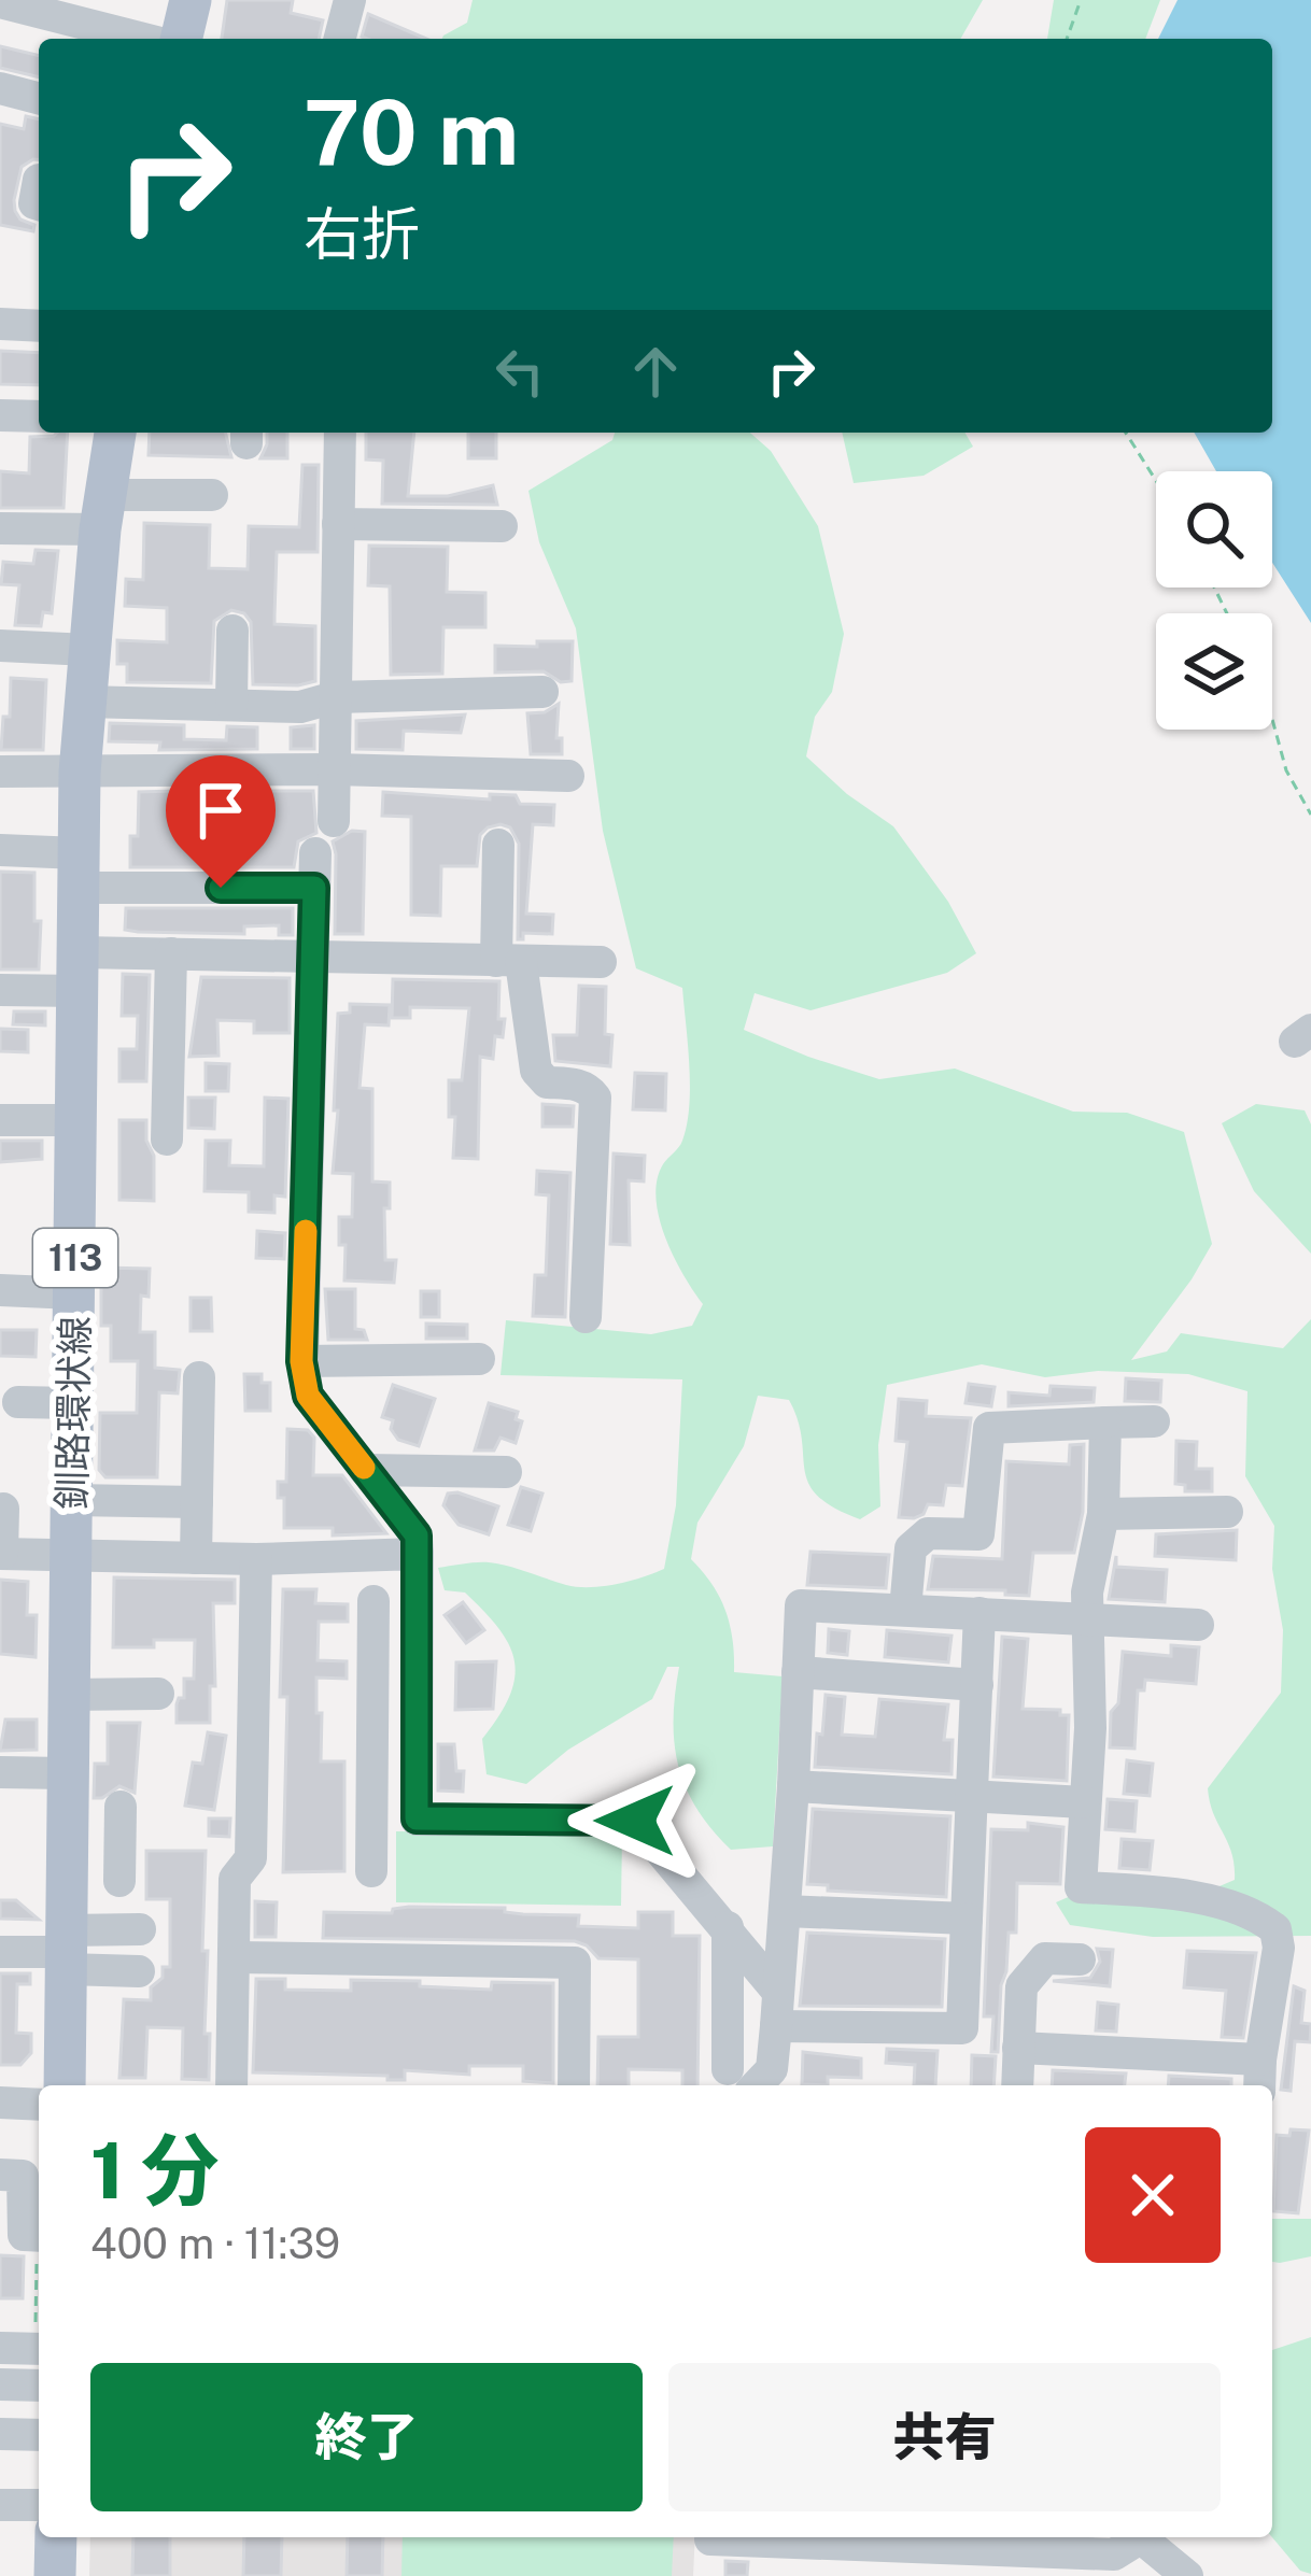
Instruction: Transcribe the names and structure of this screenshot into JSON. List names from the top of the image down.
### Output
{
  "streets": {
    "main road": ["113", "釧路環状線"]
  },
  "page": {
    "turn": ["70 m", "右折"],
    "heading": ["1 分", "400 m · 11:39"],
    "buttons": ["終了", "共有"]
  }
}
